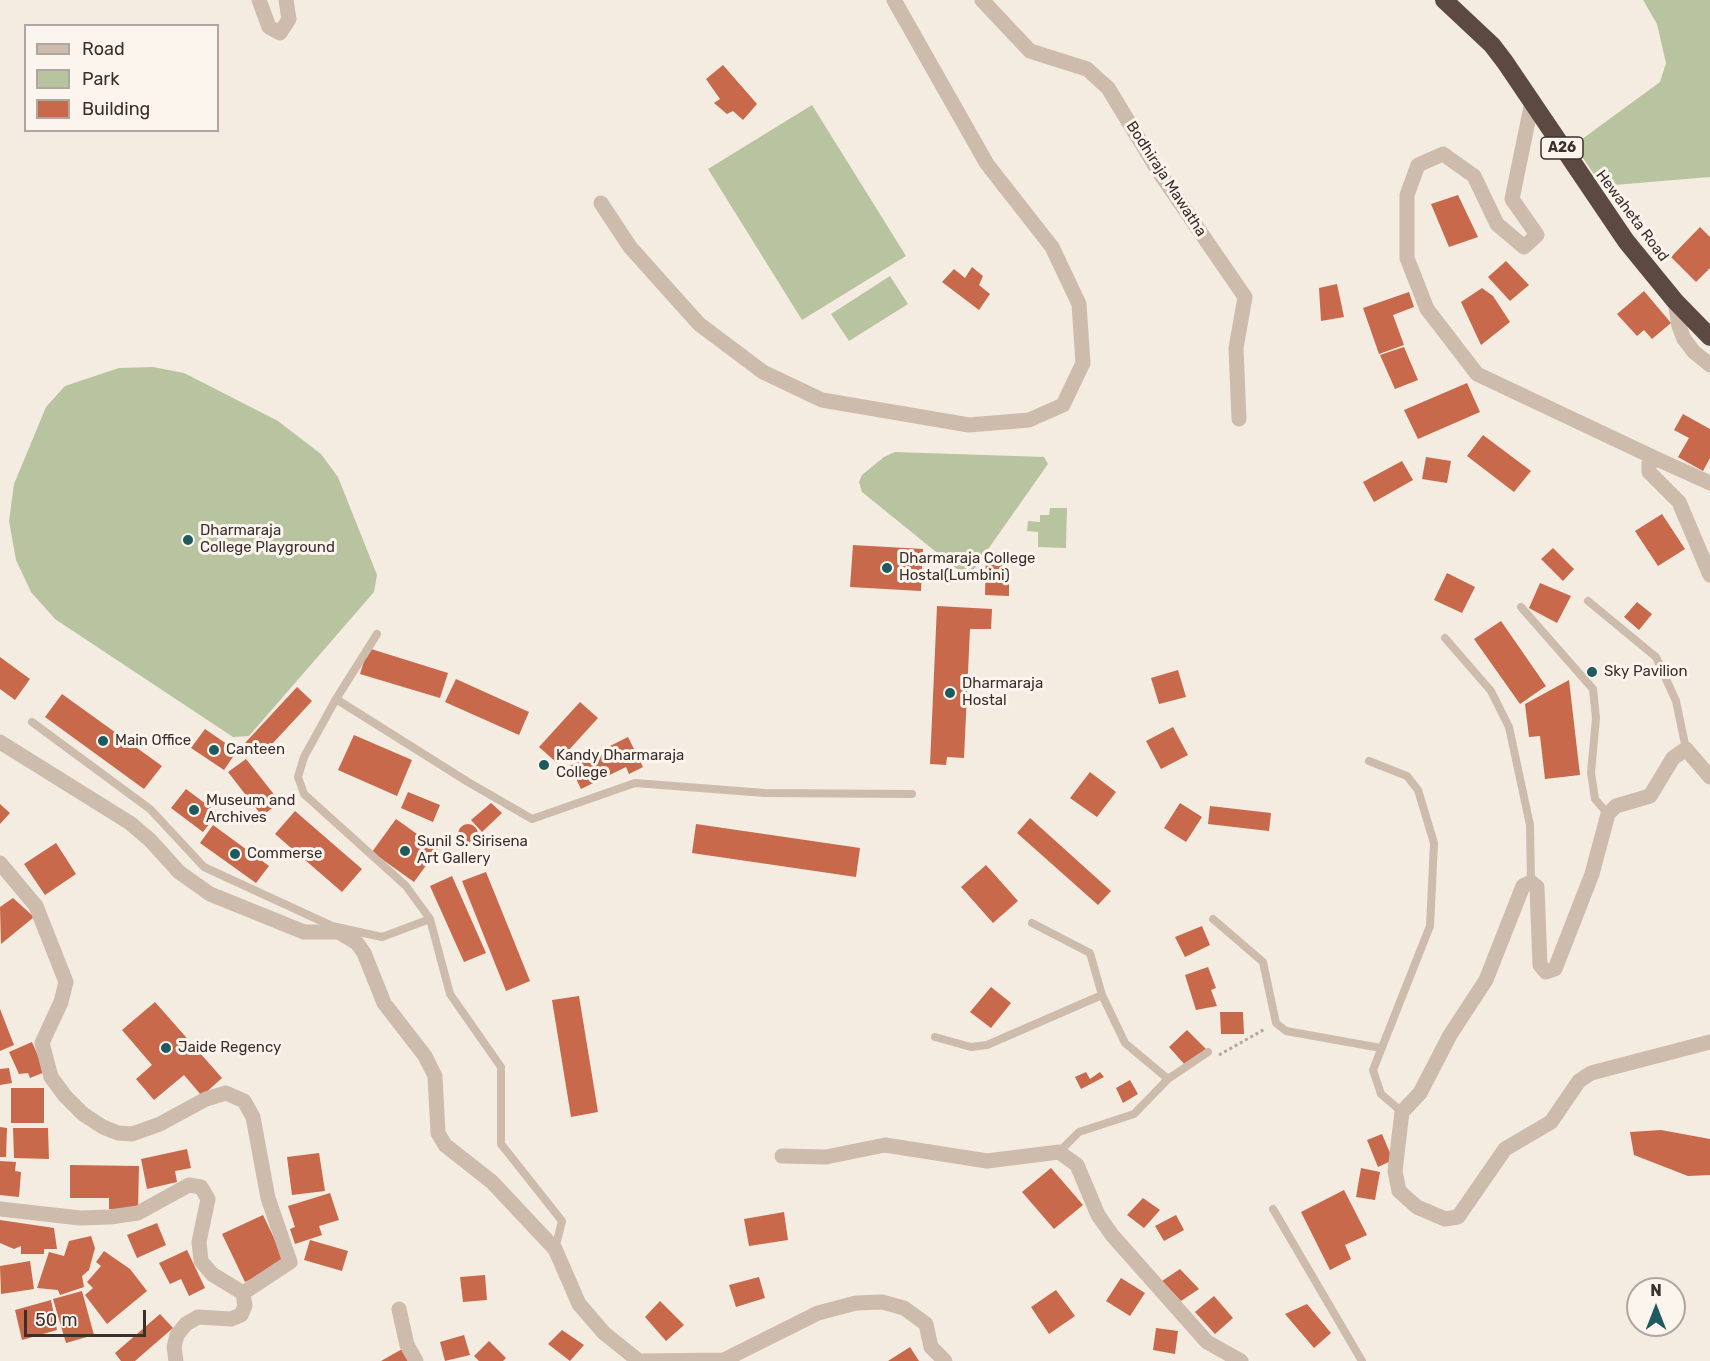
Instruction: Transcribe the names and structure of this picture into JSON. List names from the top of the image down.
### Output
{
  "streets": {
    "highway": ["A26", "Hewaheta Road"],
    "street": ["Bodhiraja Mawatha"]
  },
  "places": [
    "Dharmaraja College Playground",
    "Dharmaraja College Hostal(Lumbini)",
    "Sky Pavilion",
    "Dharmaraja Hostal",
    "Main Office",
    "Canteen",
    "Kandy Dharmaraja College",
    "Museum and Archives",
    "Sunil S. Sirisena Art Gallery",
    "Commerse",
    "Jaide Regency"
  ],
  "legend": ["Road", "Park", "Building"],
  "scale_bar": "50 m",
  "north": "top"
}
